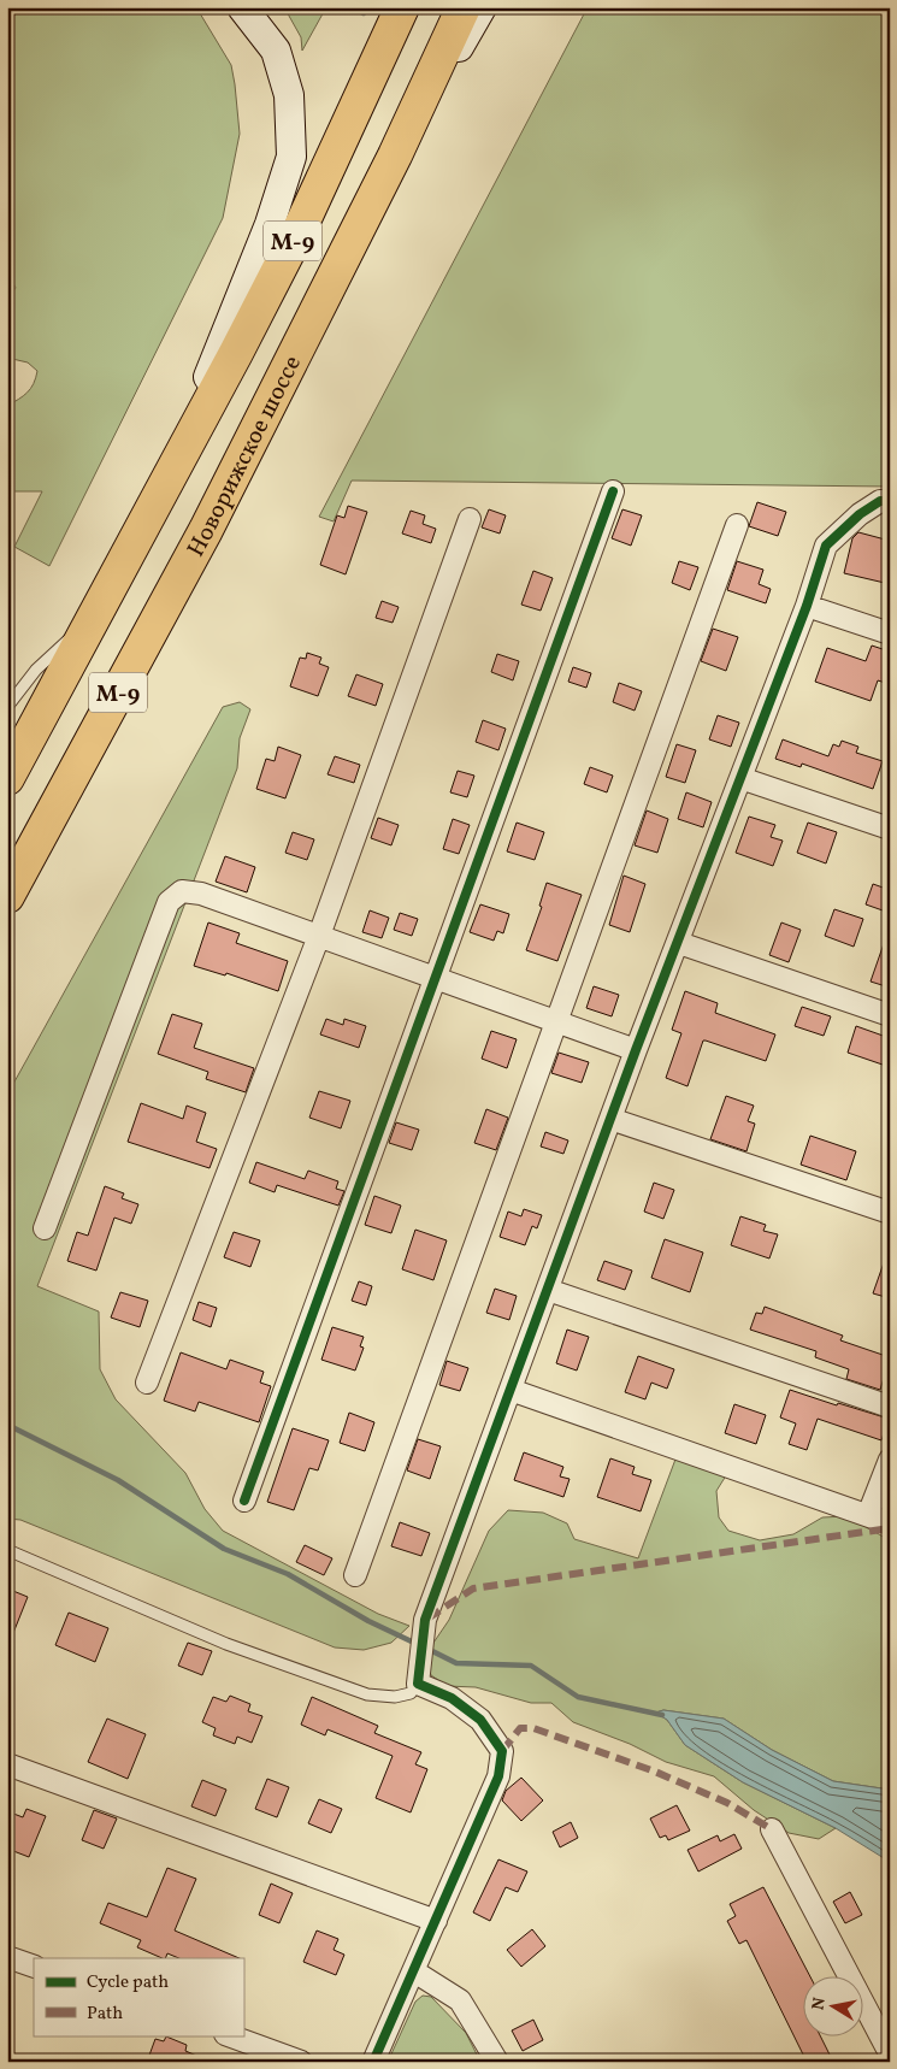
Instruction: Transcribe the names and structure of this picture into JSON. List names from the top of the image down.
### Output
{
  "streets": {
    "highway": ["М-9", "Новорижское шоссе"]
  },
  "crossings": [
    ["М-9", "Новорижское шоссе"]
  ],
  "legend": ["Cycle path", "Path"],
  "north": "left"
}
